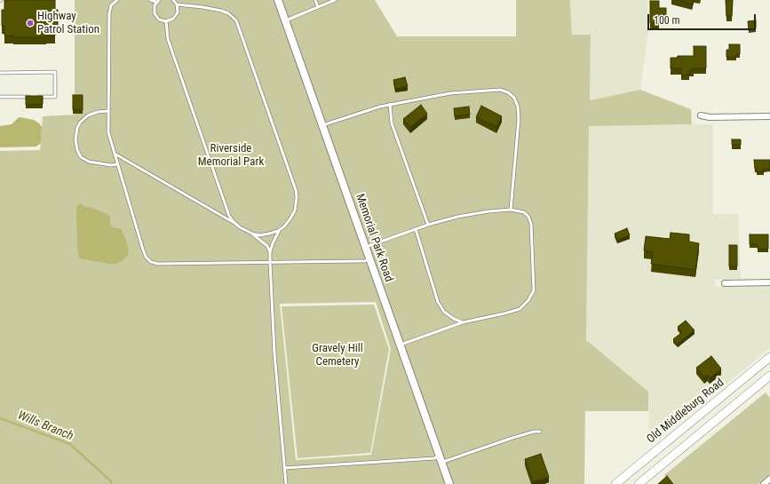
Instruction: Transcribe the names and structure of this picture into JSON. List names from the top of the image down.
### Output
{
  "streets": {
    "main road": ["Old Middleburg Road"],
    "street": ["Memorial Park Road"]
  },
  "water": ["Wills Branch"],
  "parks": ["Riverside Memorial Park", "Gravely Hill Cemetery"],
  "places": ["Highway Patrol Station"],
  "scale_bar": "100 m"
}
